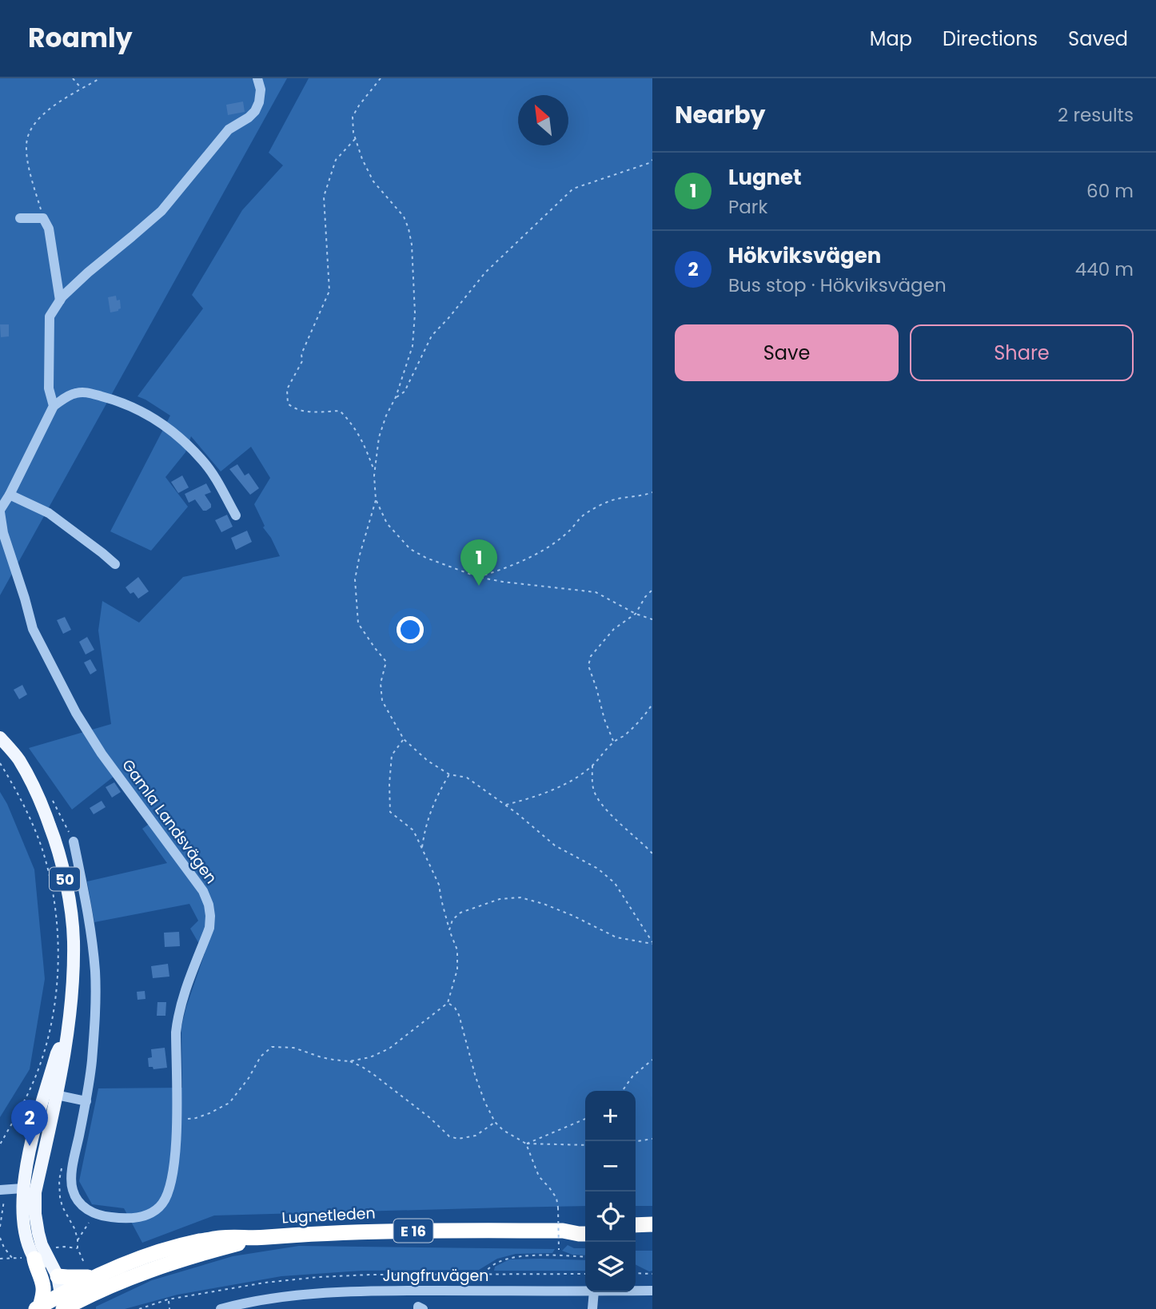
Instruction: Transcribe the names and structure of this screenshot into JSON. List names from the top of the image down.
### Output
{
  "streets": {
    "highway": ["50", "Lugnetleden", "E 16"],
    "street": ["Gamla Landsvägen", "Jungfruvägen"]
  },
  "crossings": [
    ["50", "Lugnetleden"]
  ],
  "north": "top left",
  "page": {
    "header": "Roamly",
    "nav": ["Map", "Directions", "Saved"],
    "heading": ["Nearby", "2 results"],
    "list": [
      {
        "mark": "1",
        "name": "Lugnet",
        "note": "Park",
        "value": "60 m"
      },
      {
        "mark": "2",
        "name": "Hökviksvägen",
        "note": "Bus stop · Hökviksvägen",
        "value": "440 m"
      }
    ],
    "buttons": ["Save", "Share"],
    "pins": ["1", "2"],
    "map_buttons": ["+", "−"]
  }
}
